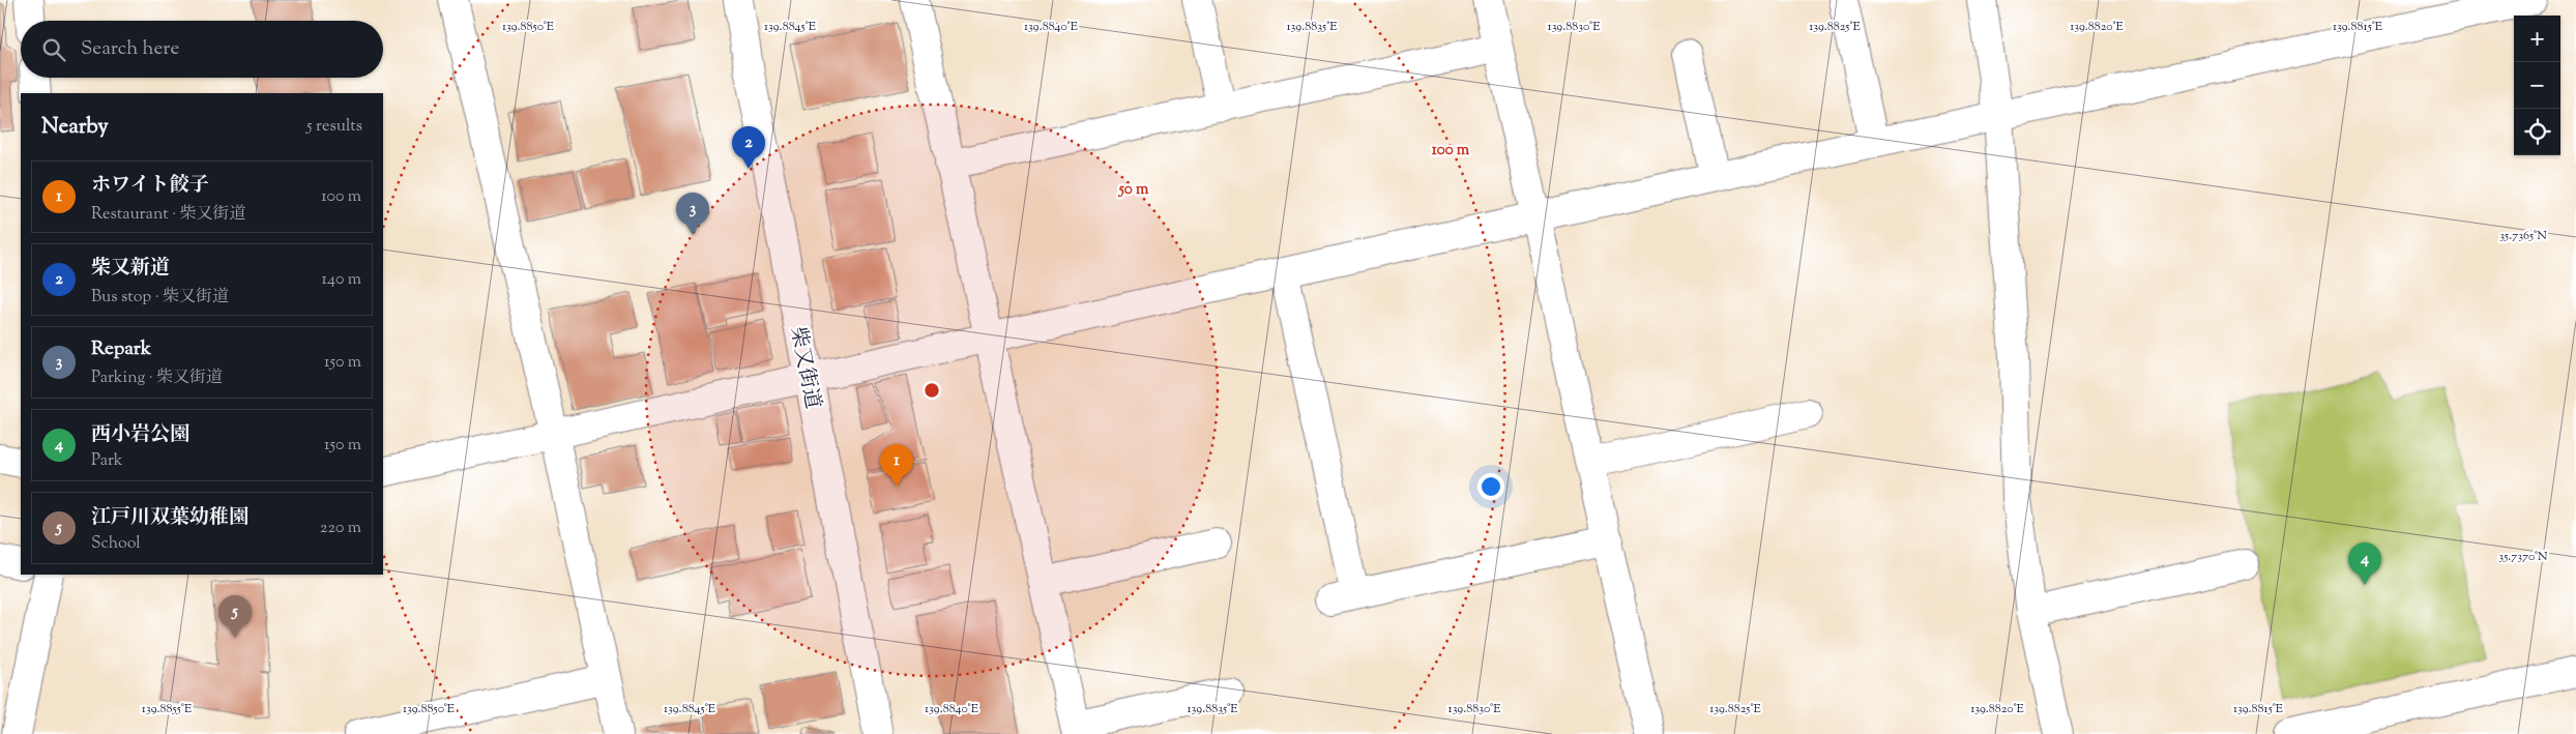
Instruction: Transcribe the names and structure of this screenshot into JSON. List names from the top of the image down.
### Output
{
  "streets": {
    "street": ["柴又街道"]
  },
  "page": {
    "map_buttons": ["+", "−"],
    "search": "Search here",
    "heading": ["Nearby", "5 results"],
    "pins": [
      "2",
      "3",
      "1",
      "4",
      "5"
    ],
    "list": [
      {
        "mark": "1",
        "name": "ホワイト餃子",
        "note": "Restaurant · 柴又街道",
        "value": "100 m"
      },
      {
        "mark": "2",
        "name": "柴又新道",
        "note": "Bus stop · 柴又街道",
        "value": "140 m"
      },
      {
        "mark": "3",
        "name": "Repark",
        "note": "Parking · 柴又街道",
        "value": "150 m"
      },
      {
        "mark": "4",
        "name": "西小岩公園",
        "note": "Park",
        "value": "150 m"
      },
      {
        "mark": "5",
        "name": "江戸川双葉幼稚園",
        "note": "School",
        "value": "220 m"
      }
    ]
  },
  "coordinates": [
    "139.8850°E",
    "139.8845°E",
    "139.8840°E",
    "139.8835°E",
    "139.8830°E",
    "139.8825°E",
    "139.8820°E",
    "139.8815°E",
    "35.7365°N",
    "35.7370°N",
    "139.8855°E"
  ],
  "rings": ["100 m", "50 m"]
}
